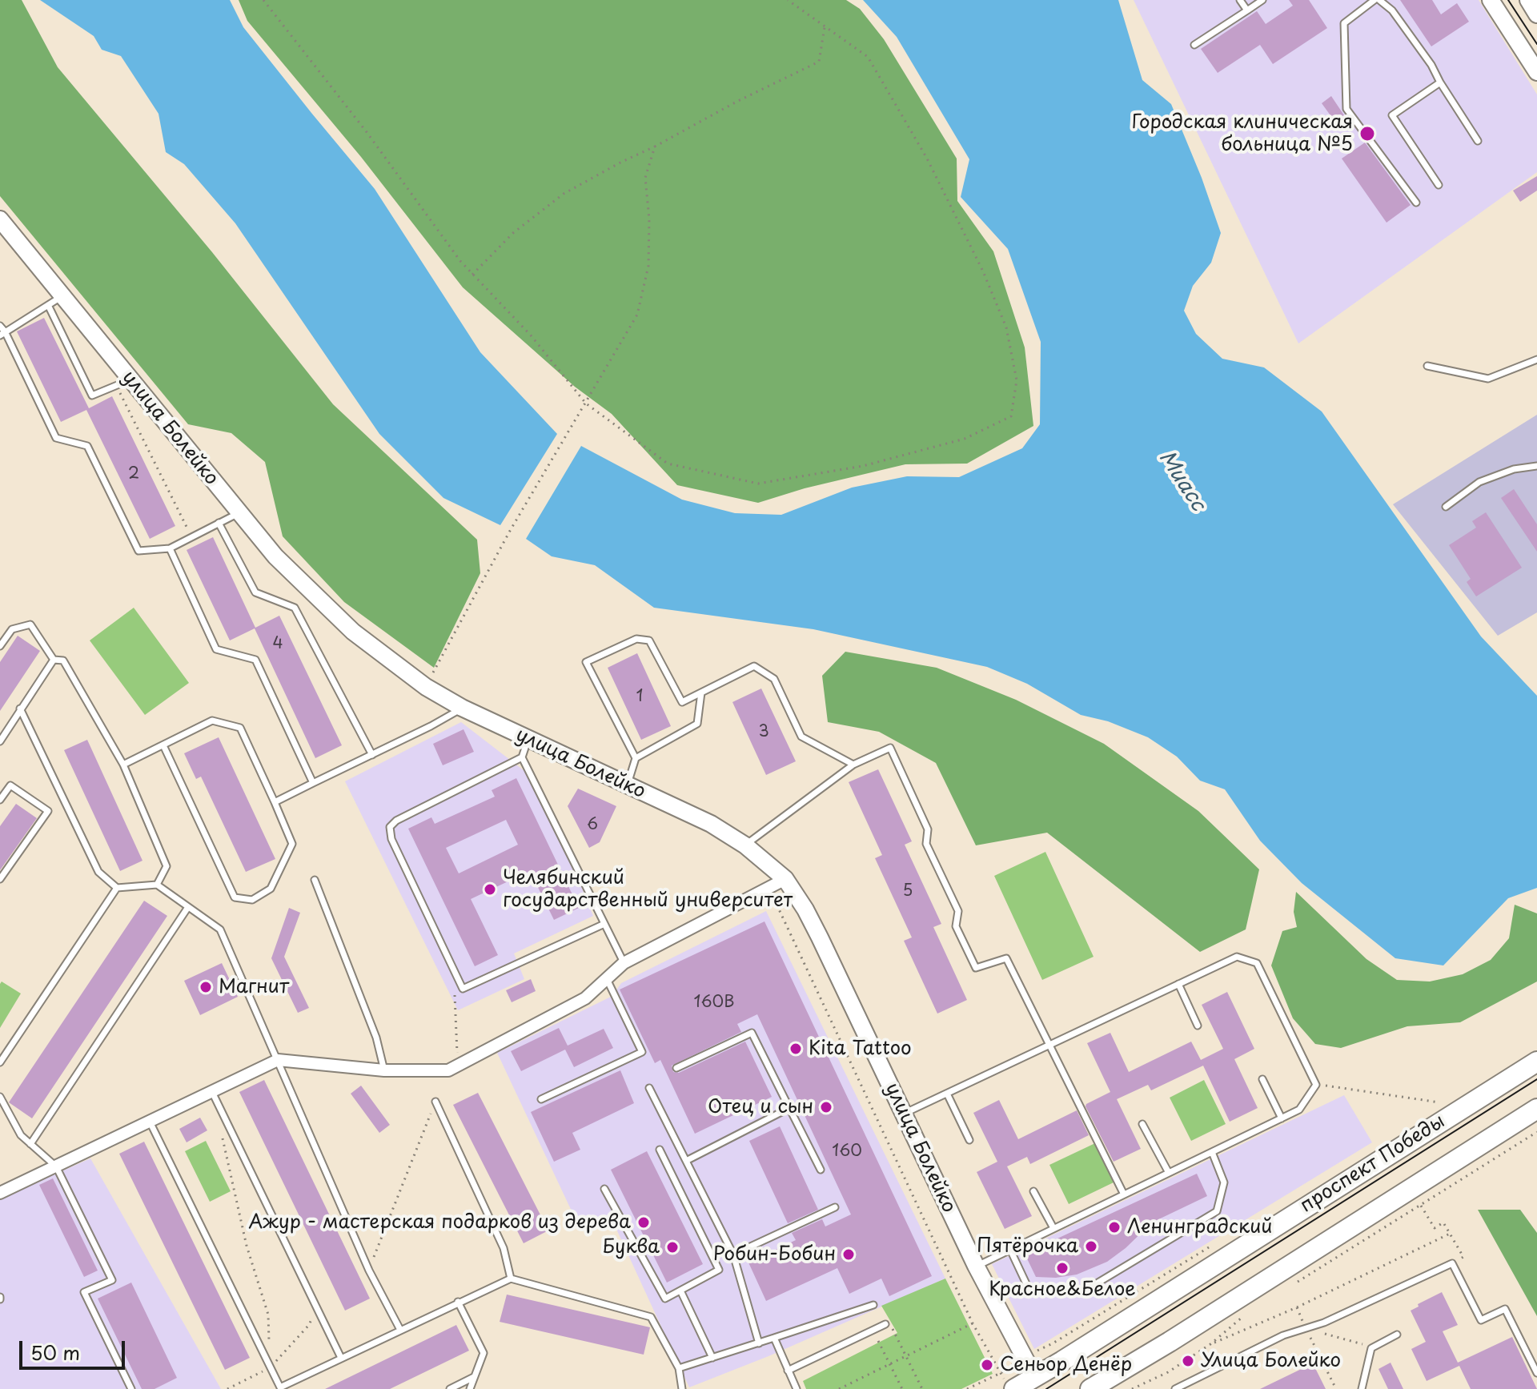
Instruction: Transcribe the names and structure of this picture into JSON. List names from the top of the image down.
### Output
{
  "streets": {
    "main road": ["проспект Победы"],
    "street": ["улица Болейко"]
  },
  "crossings": [
    ["улица Болейко", "проспект Победы"]
  ],
  "water": ["Миасс"],
  "places": [
    "Городская клиническая больница №5",
    "Челябинский государственный университет",
    "Магнит",
    "Kita Tattoo",
    "Отец и сын",
    "Ажур - мастерская подарков из дерева",
    "Ленинградский",
    "Пятёрочка",
    "Буква",
    "Робин-Бобин",
    "Красное&Белое",
    "Улица Болейко",
    "Сеньор Денёр"
  ],
  "house_numbers": [
    "2",
    "4",
    "1",
    "3",
    "6",
    "5",
    "160В",
    "160"
  ],
  "scale_bar": "50 m"
}
